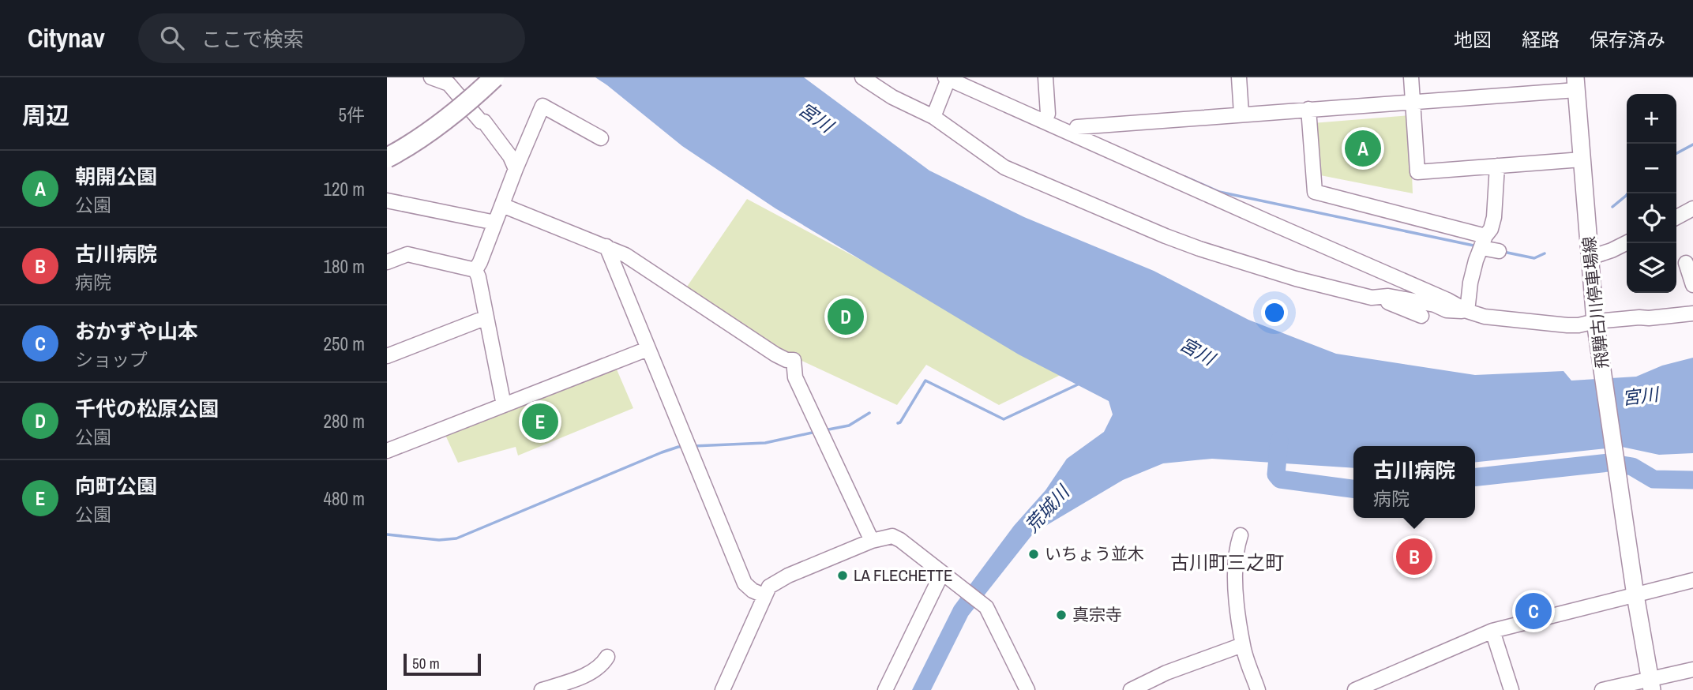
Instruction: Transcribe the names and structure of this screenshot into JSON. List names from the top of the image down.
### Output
{
  "streets": {
    "main road": ["飛騨古川停車場線"]
  },
  "districts": ["古川町三之町"],
  "water": ["宮川", "荒城川"],
  "places": ["いちょう並木", "LA FLECHETTE", "真宗寺"],
  "scale_bar": "50 m",
  "page": {
    "header": "Citynav",
    "search": "ここで検索",
    "nav": ["地図", "経路", "保存済み"],
    "heading": ["周辺", "5件"],
    "map_buttons": ["+", "−"],
    "pins": [
      "A",
      "D",
      "E",
      "B",
      "C"
    ],
    "list": [
      {
        "mark": "A",
        "name": "朝開公園",
        "note": "公園",
        "value": "120 m"
      },
      {
        "mark": "B",
        "name": "古川病院",
        "note": "病院",
        "value": "180 m"
      },
      {
        "mark": "C",
        "name": "おかずや山本",
        "note": "ショップ",
        "value": "250 m"
      },
      {
        "mark": "D",
        "name": "千代の松原公園",
        "note": "公園",
        "value": "280 m"
      },
      {
        "mark": "E",
        "name": "向町公園",
        "note": "公園",
        "value": "480 m"
      }
    ],
    "popup": ["古川病院", "病院"],
    "scale": "50 m"
  }
}
